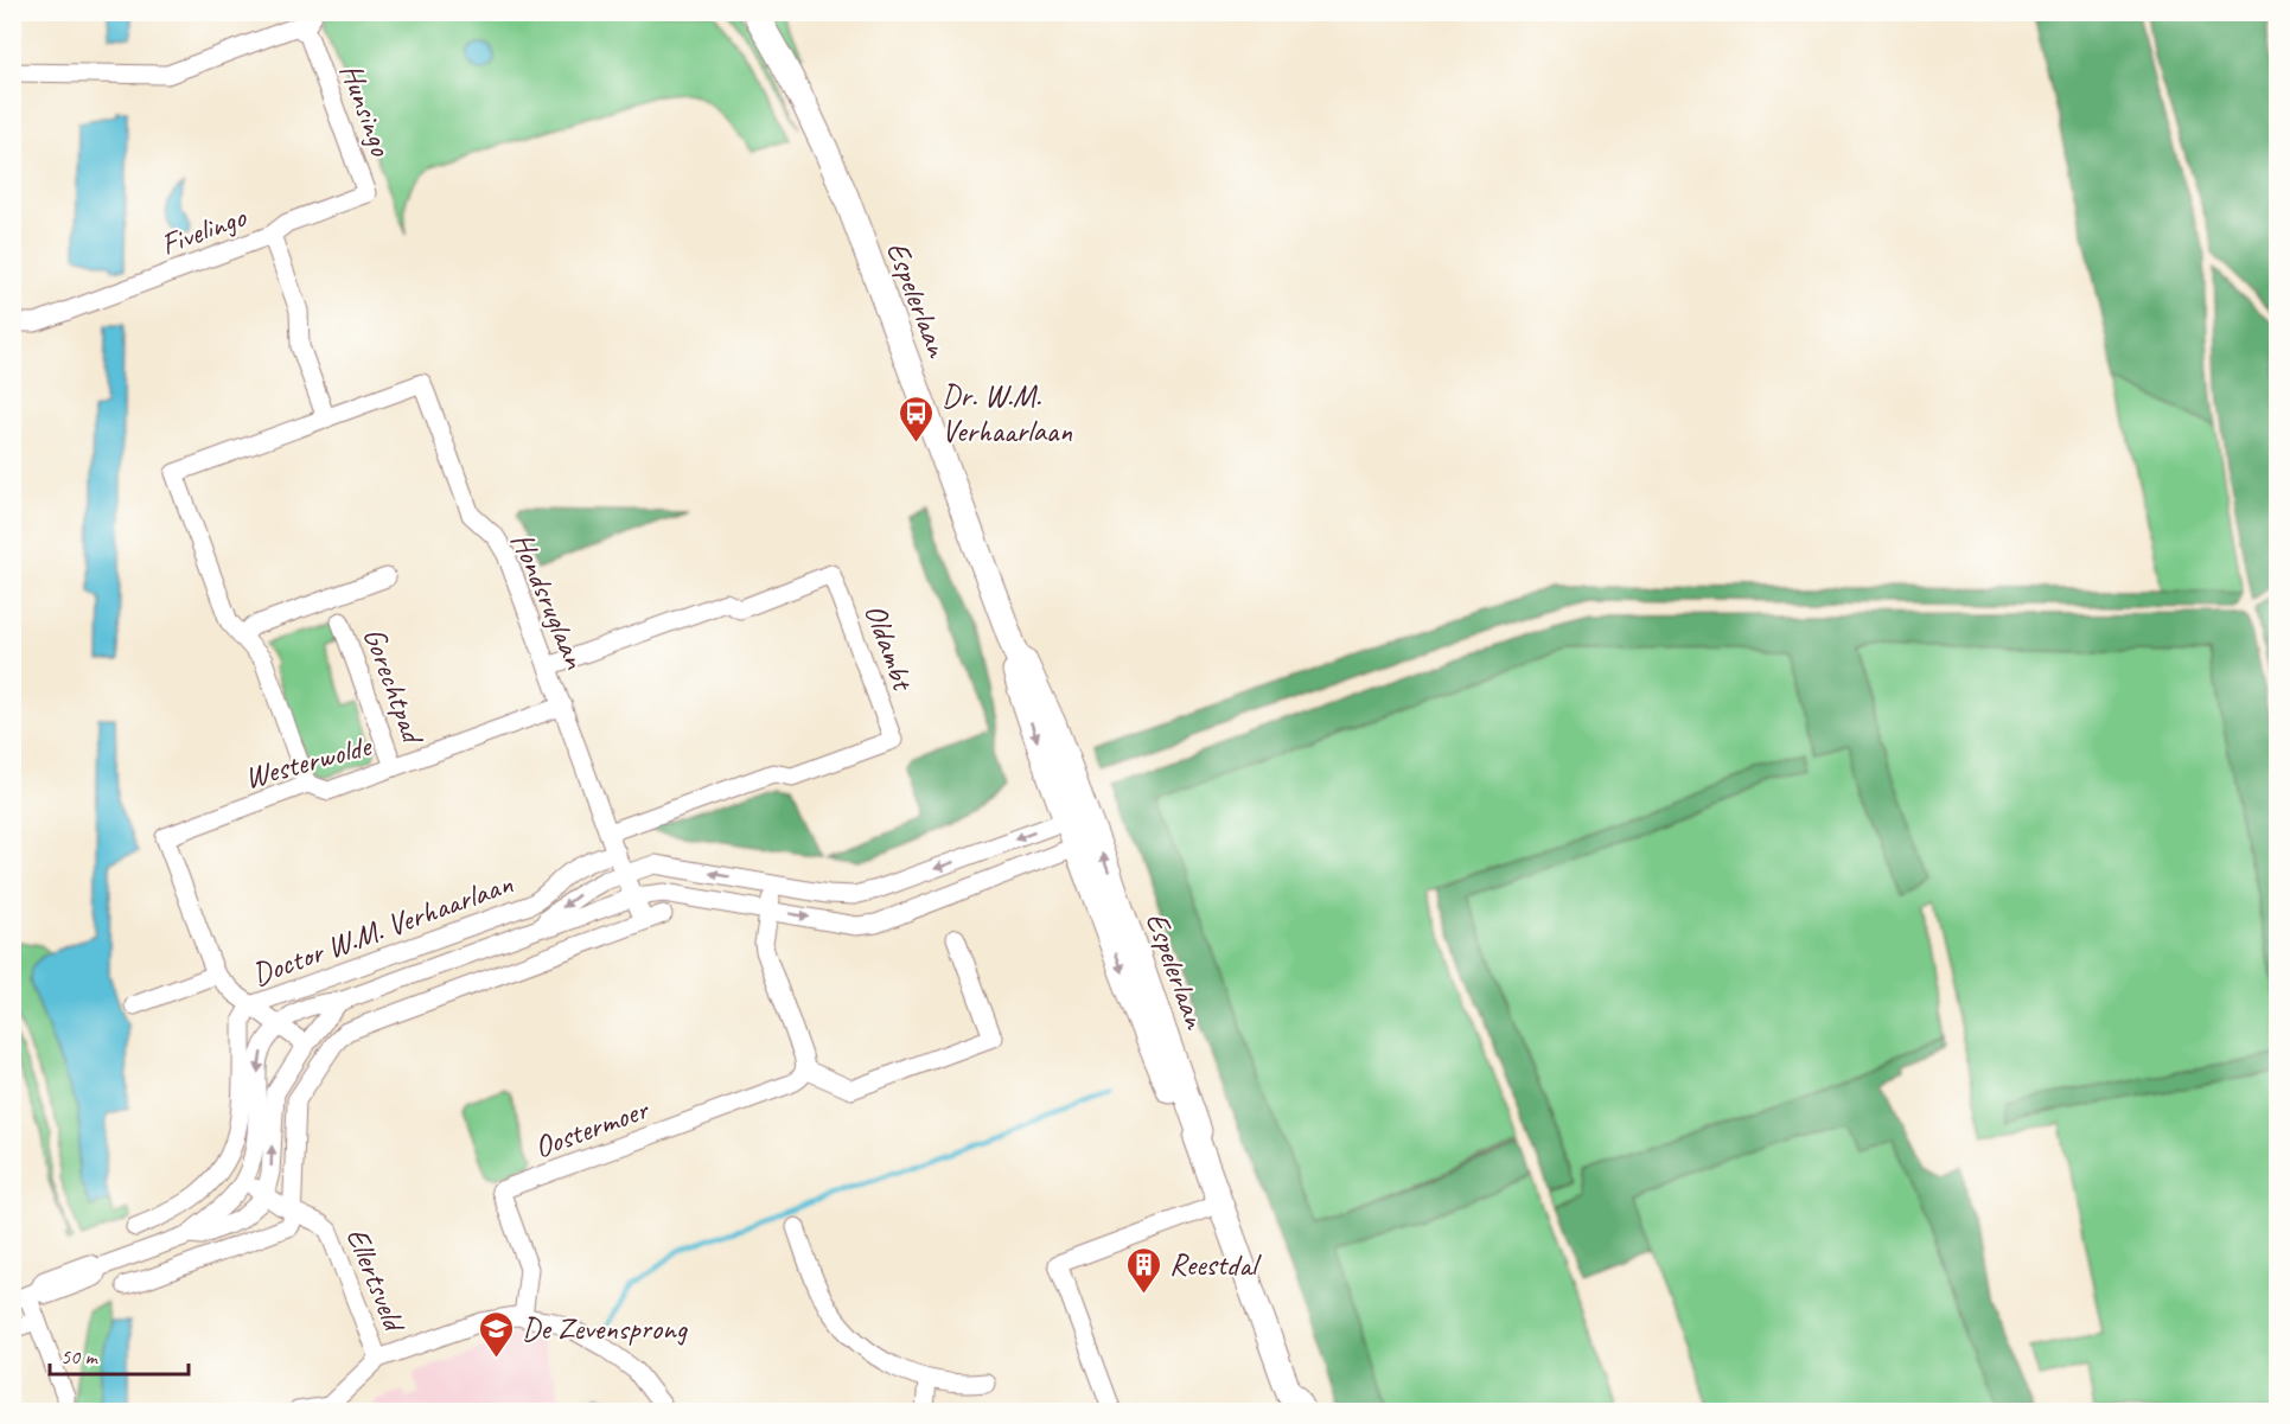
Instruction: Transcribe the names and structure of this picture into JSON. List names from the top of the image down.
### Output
{
  "streets": {
    "main road": ["Espelerlaan"],
    "street": [
      "Hunsingo",
      "Fivelingo",
      "Hondsruglaan",
      "Oldambt",
      "Gorechtpad",
      "Westerwolde",
      "Doctor W.M. Verhaarlaan",
      "Oostermoer",
      "Ellertsveld"
    ]
  },
  "crossings": [
    ["Hunsingo", "Fivelingo"],
    ["Fivelingo", "Hondsruglaan"],
    ["Espelerlaan", "Doctor W.M. Verhaarlaan"],
    ["Hondsruglaan", "Oldambt"],
    ["Hondsruglaan", "Westerwolde"],
    ["Hondsruglaan", "Doctor W.M. Verhaarlaan"],
    ["Gorechtpad", "Westerwolde"],
    ["Westerwolde", "Doctor W.M. Verhaarlaan"]
  ],
  "places": {
    "bus stop": ["Dr. W.M. Verhaarlaan"],
    "building": ["Reestdal"],
    "school or university": ["De Zevensprong"]
  },
  "scale_bar": "50 m"
}
